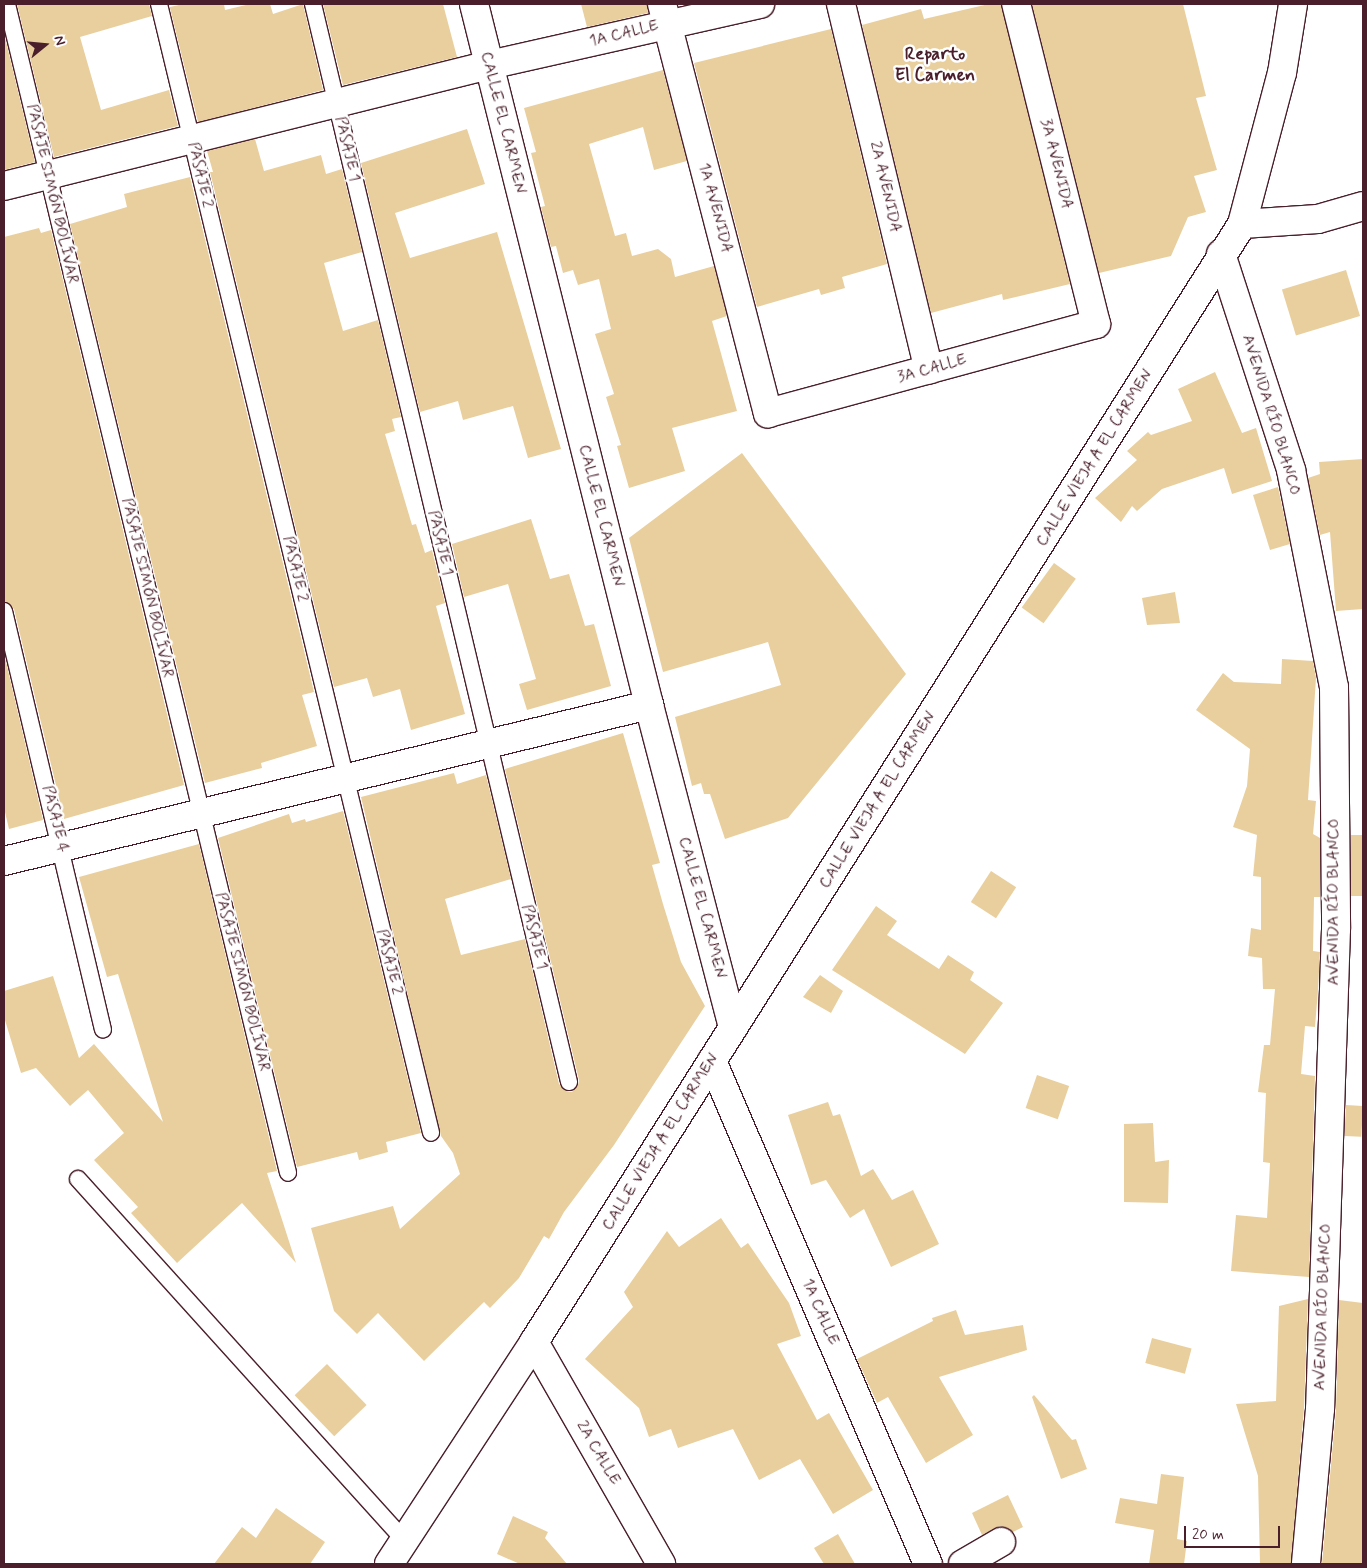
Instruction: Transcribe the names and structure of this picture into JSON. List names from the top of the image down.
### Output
{
  "streets": {
    "street": [
      "1A CALLE",
      "CALLE EL CARMEN",
      "3A AVENIDA",
      "2A AVENIDA",
      "1A AVENIDA",
      "3A CALLE",
      "AVENIDA RÍO BLANCO",
      "CALLE VIEJA A EL CARMEN",
      "2A CALLE"
    ],
    "lane": [
      "PASAJE 1",
      "PASAJE 2",
      "PASAJE SIMÓN BOLÍVAR",
      "PASAJE 4"
    ]
  },
  "crossings": [
    ["1A CALLE", "CALLE EL CARMEN"],
    ["1A CALLE", "PASAJE 1"],
    ["1A CALLE", "PASAJE 2"],
    ["1A CALLE", "PASAJE SIMÓN BOLÍVAR"],
    ["1A CALLE", "1A AVENIDA"],
    ["1A CALLE", "CALLE VIEJA A EL CARMEN"],
    ["CALLE EL CARMEN", "CALLE VIEJA A EL CARMEN"],
    ["3A AVENIDA", "3A CALLE"],
    ["2A AVENIDA", "3A CALLE"],
    ["1A AVENIDA", "3A CALLE"],
    ["AVENIDA RÍO BLANCO", "CALLE VIEJA A EL CARMEN"],
    ["CALLE VIEJA A EL CARMEN", "2A CALLE"]
  ],
  "districts": ["Reparto El Carmen"],
  "scale_bar": "20 m",
  "north": "right"
}
